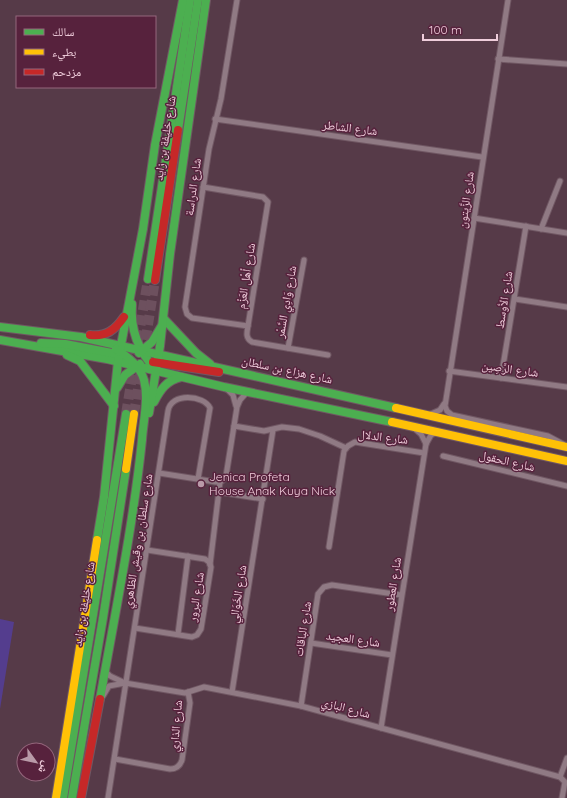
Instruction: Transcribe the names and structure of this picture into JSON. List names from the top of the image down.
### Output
{
  "streets": {
    "main road": ["شارع خليفة بن زايد", "شارع هزاع بن سلطان"],
    "street": [
      "شارع الشاطر",
      "شارع الدراسة",
      "شارع الزَّيتون",
      "شارع أهْل العَزْم",
      "شارع الأوسط",
      "شارع وَادِي السَّمْر",
      "شارع الرَّصِين",
      "شارع الدلال",
      "شارع الحقول",
      "شارع سلطان بن وقيش الظاهري",
      "شارع العطور",
      "شارع الخَوَالِي",
      "شارع البرور",
      "شارع الباقات",
      "شارع العجيد",
      "شارع البازي",
      "شارع الذاري"
    ]
  },
  "crossings": [
    ["شارع الشاطر", "شارع الدراسة"],
    ["شارع الشاطر", "شارع الزَّيتون"],
    ["شارع الدراسة", "شارع أهْل العَزْم"],
    ["شارع الزَّيتون", "شارع الرَّصِين"],
    ["شارع أهْل العَزْم", "شارع وَادِي السَّمْر"],
    ["شارع الأوسط", "شارع الرَّصِين"],
    ["شارع هزاع بن سلطان", "شارع العطور"],
    ["شارع الدلال", "شارع العطور"],
    ["شارع سلطان بن وقيش الظاهري", "شارع البرور"],
    ["شارع سلطان بن وقيش الظاهري", "شارع البازي"],
    ["شارع سلطان بن وقيش الظاهري", "شارع الذاري"],
    ["شارع العطور", "شارع الباقات"],
    ["شارع العطور", "شارع العجيد"],
    ["شارع العطور", "شارع البازي"],
    ["شارع الخَوَالِي", "شارع البازي"],
    ["شارع الباقات", "شارع العجيد"],
    ["شارع الباقات", "شارع البازي"],
    ["شارع البازي", "شارع الذاري"]
  ],
  "places": ["Jenica Profeta House Anak Kuya Nick"],
  "legend": ["سالك", "بطيء", "مزدحم"],
  "scale_bar": "100 m",
  "north": "bottom right"
}
